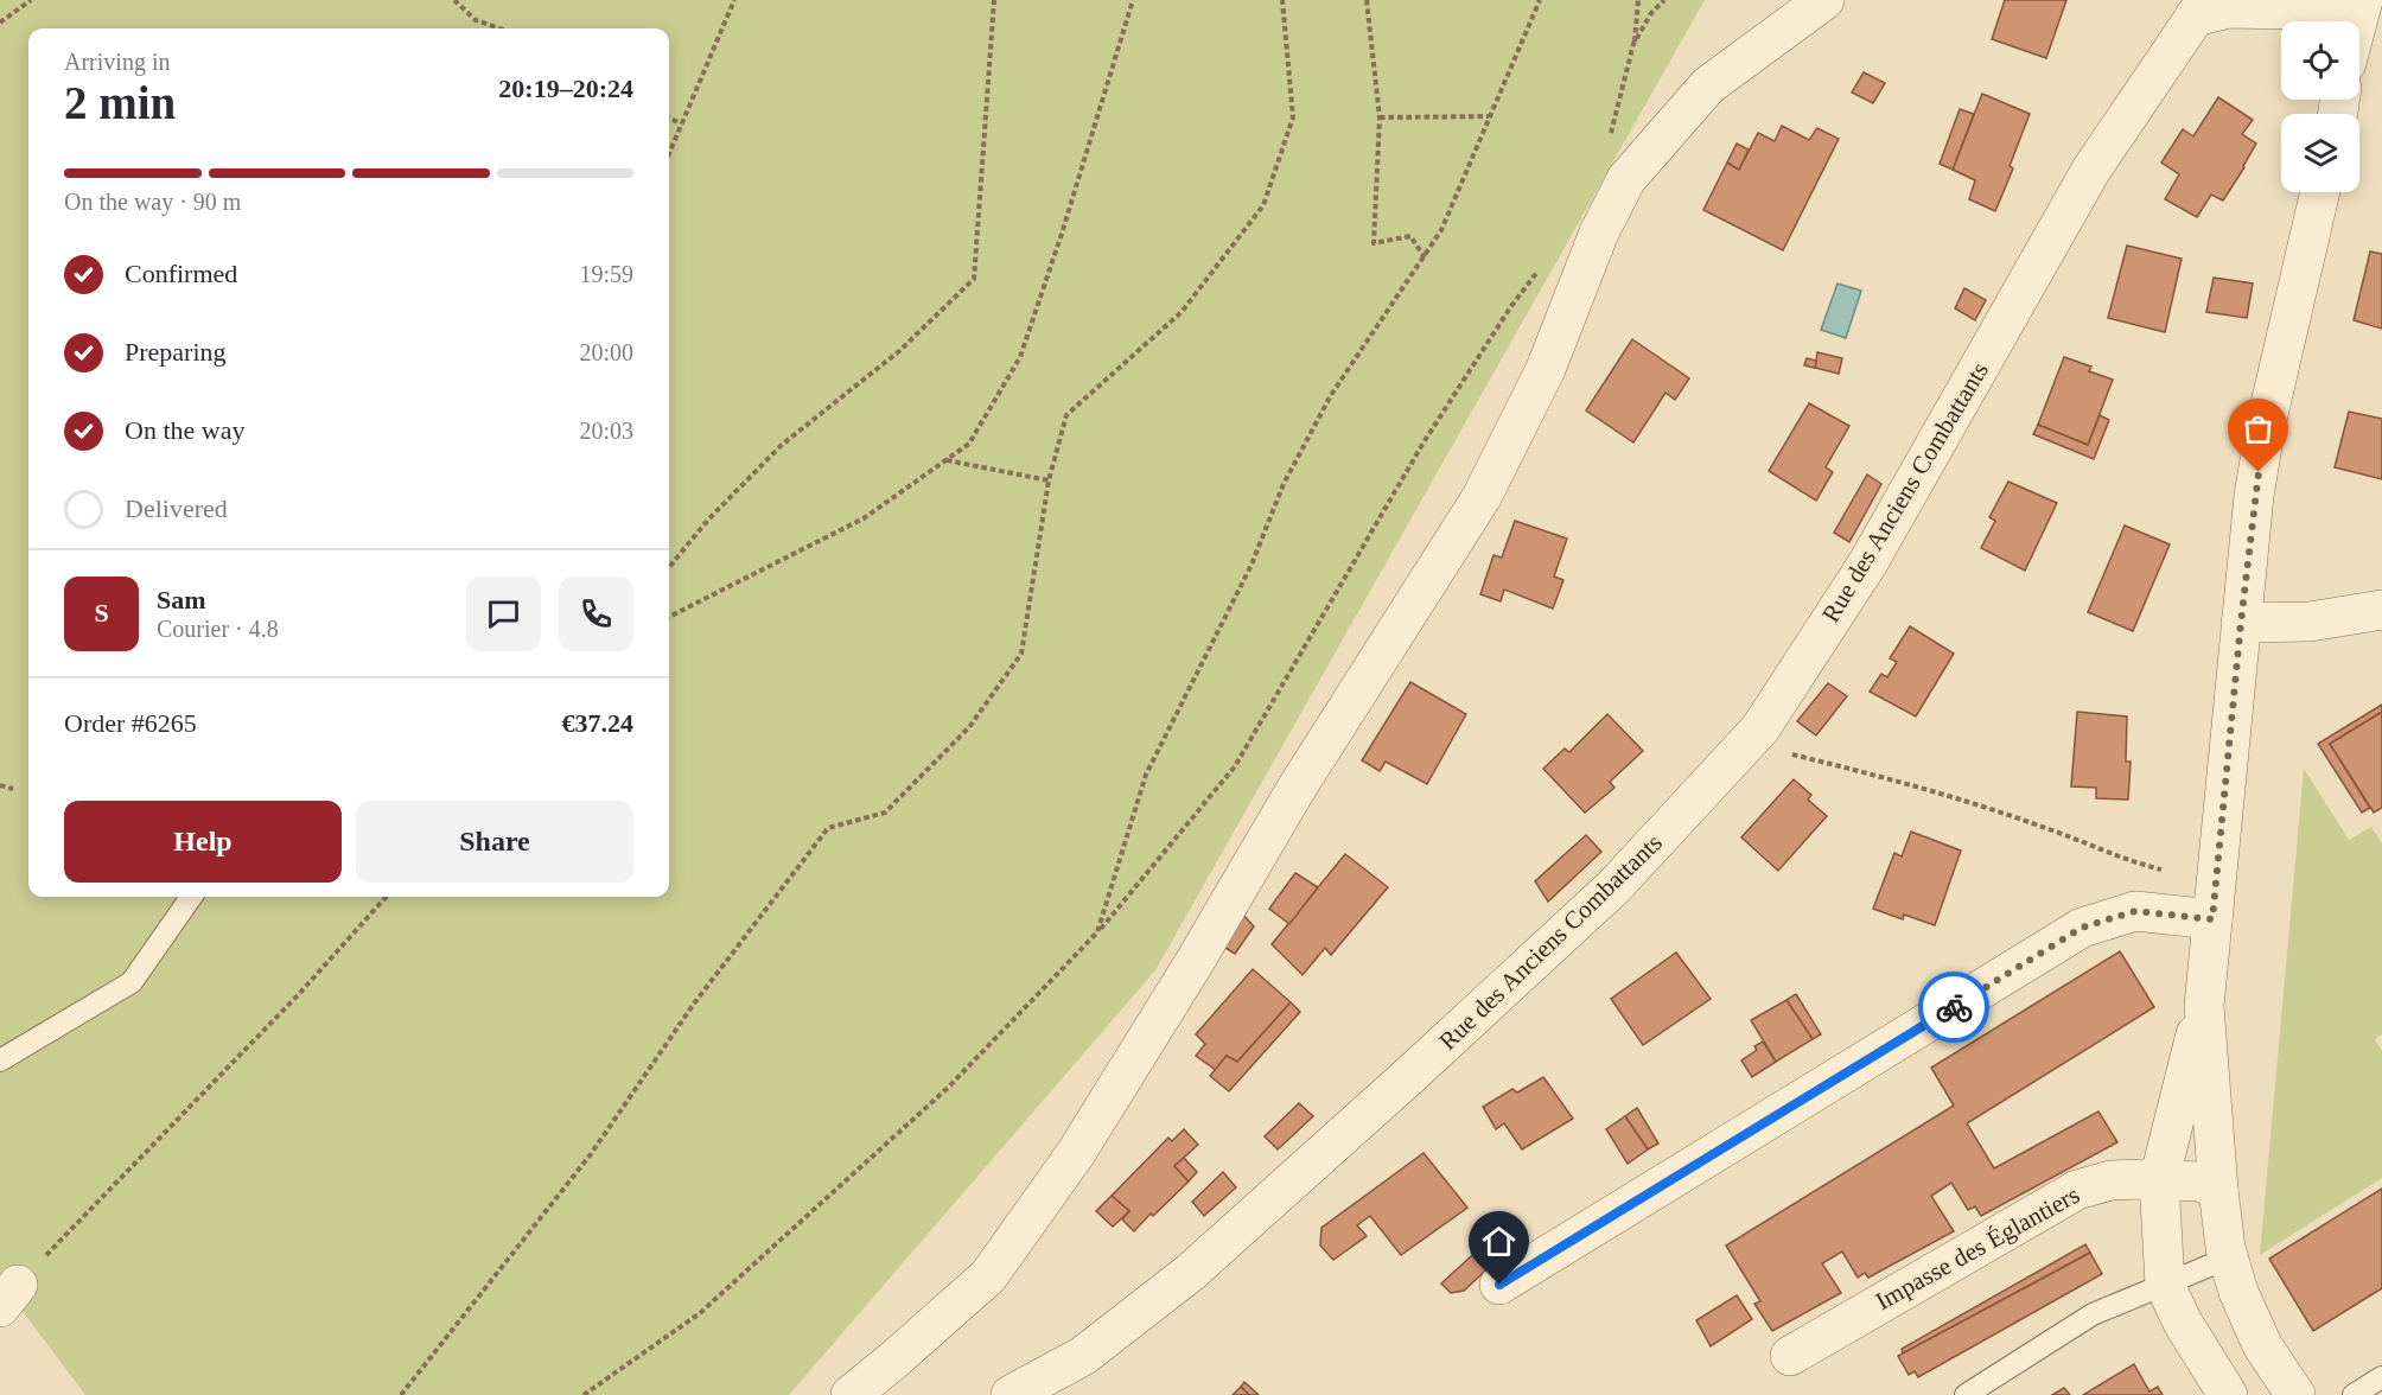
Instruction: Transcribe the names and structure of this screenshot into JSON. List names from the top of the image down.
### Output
{
  "streets": {
    "street": ["Rue des Anciens Combattants", "Impasse des Églantiers"]
  },
  "page": {
    "heading": ["2 min", "Arriving in", "20:19–20:24"],
    "panel": [
      "Sam",
      "Courier · 4.8",
      "Order #6265",
      "€37.24"
    ],
    "bar": "On the way · 90 m",
    "list": [
      ["Confirmed", "19:59"],
      ["Preparing", "20:00"],
      ["On the way", "20:03"],
      "Delivered"
    ],
    "round": "S",
    "buttons": ["Help", "Share"]
  }
}
